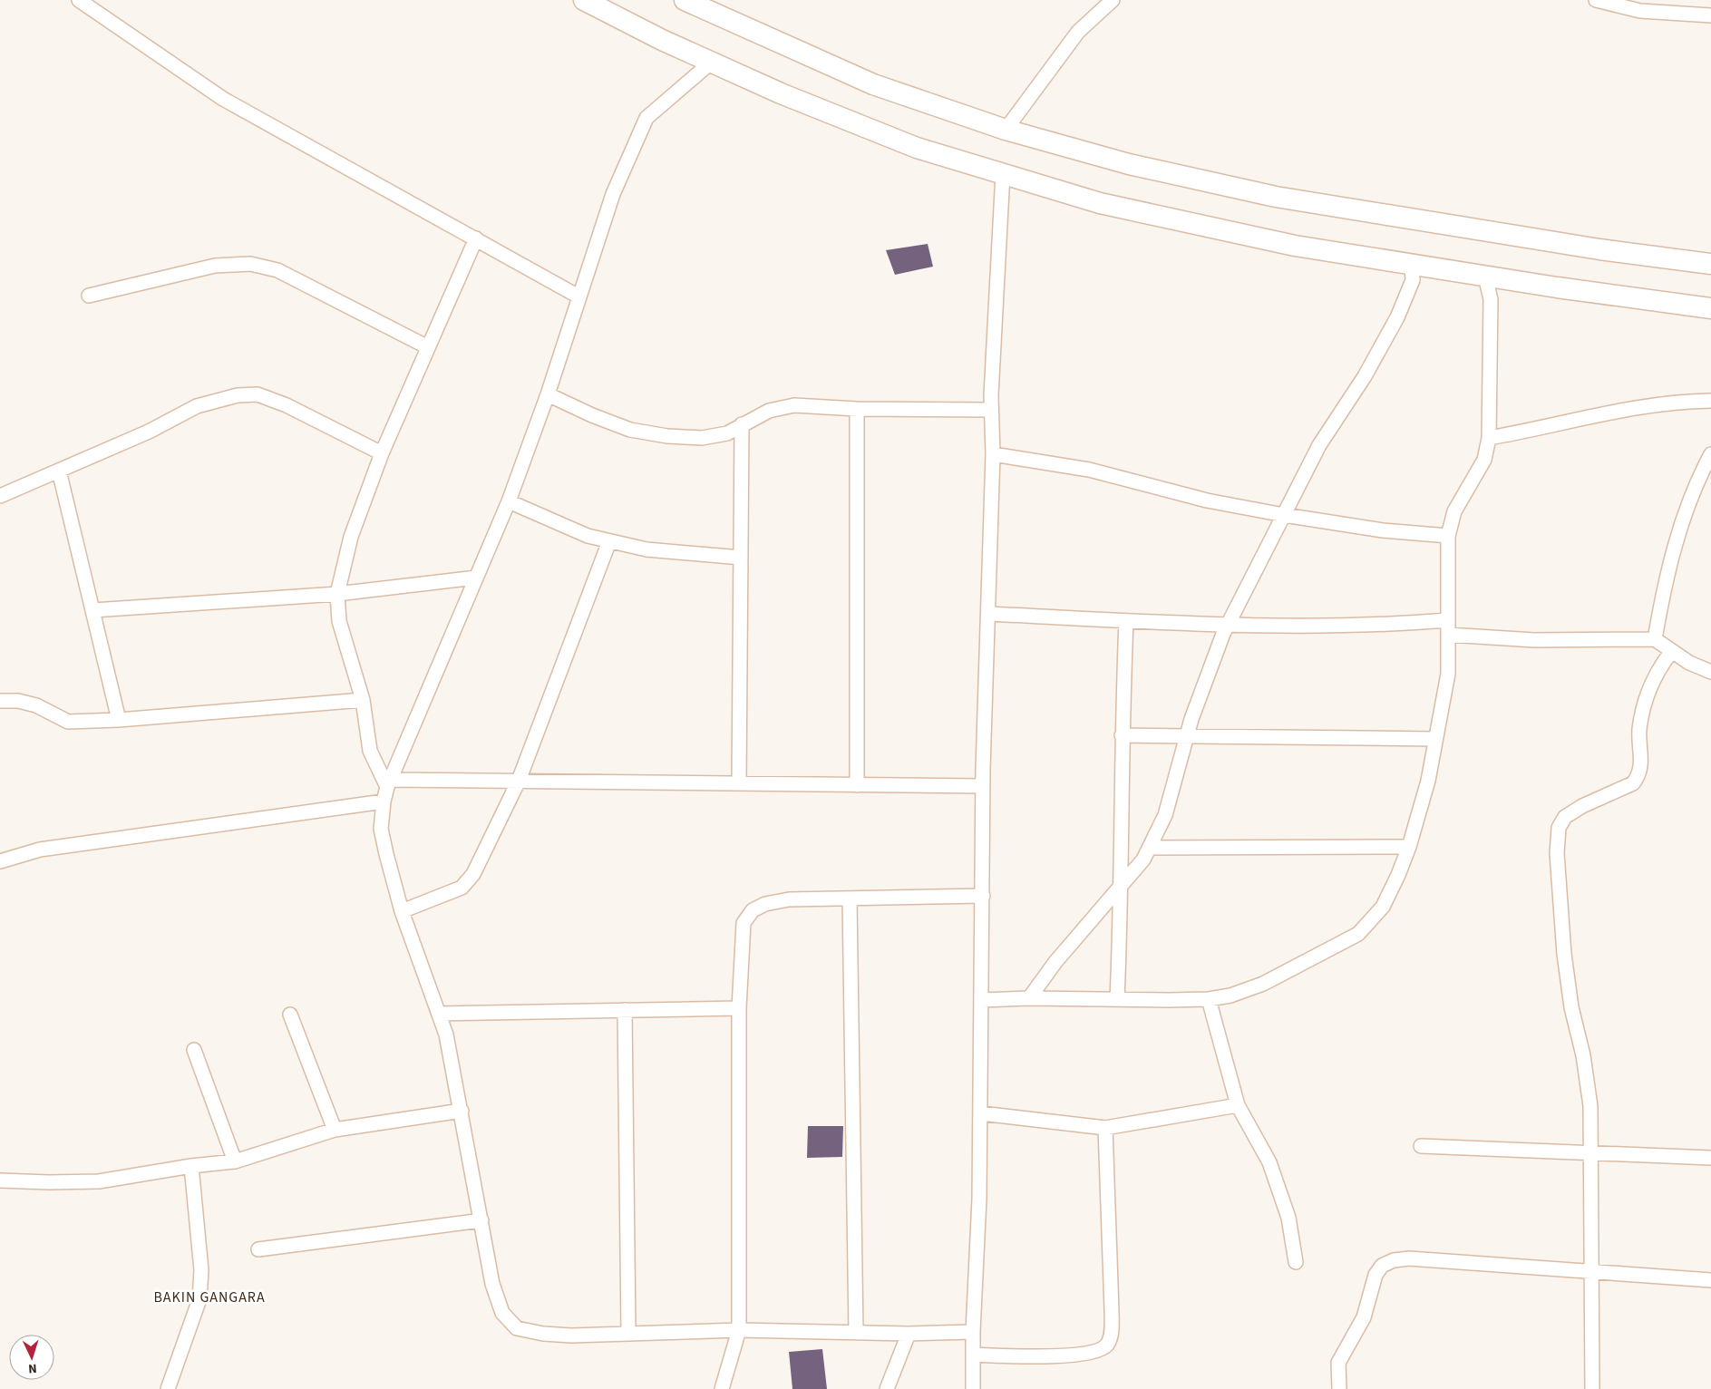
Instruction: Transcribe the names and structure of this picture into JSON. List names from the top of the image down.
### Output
{
  "districts": ["BAKIN GANGARA"],
  "north": "bottom"
}
